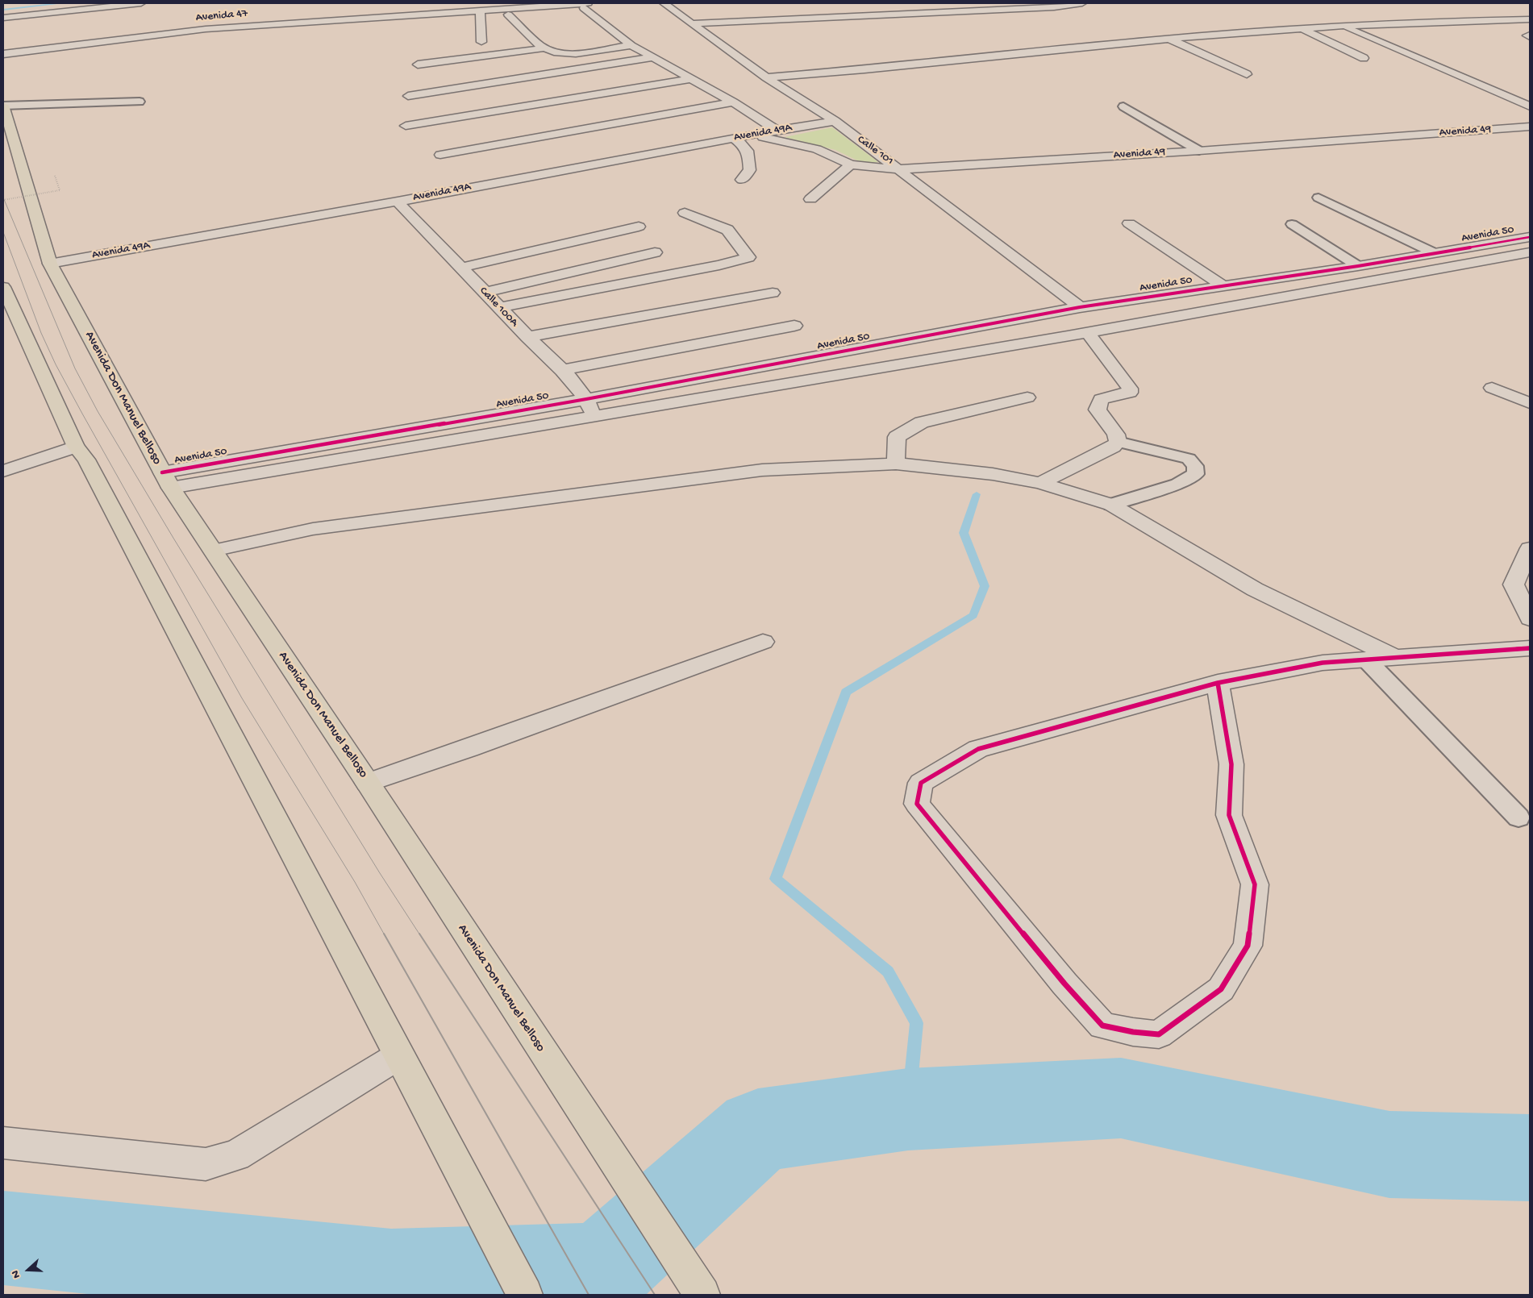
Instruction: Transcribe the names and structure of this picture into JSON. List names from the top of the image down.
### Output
{
  "streets": {
    "main road": ["Avenida Don Manuel Belloso"],
    "street": [
      "Avenida 47",
      "Avenida 49",
      "Avenida 49A",
      "Calle 101",
      "Avenida 50",
      "Calle 100A"
    ]
  },
  "crossings": [
    ["Avenida 49", "Avenida 49A"],
    ["Avenida 49", "Calle 101"],
    ["Avenida 49A", "Calle 101"],
    ["Avenida 49A", "Calle 100A"],
    ["Avenida 49A", "Avenida Don Manuel Belloso"],
    ["Calle 101", "Avenida 50"],
    ["Avenida 50", "Calle 100A"],
    ["Avenida 50", "Avenida Don Manuel Belloso"]
  ],
  "north": "left"
}
